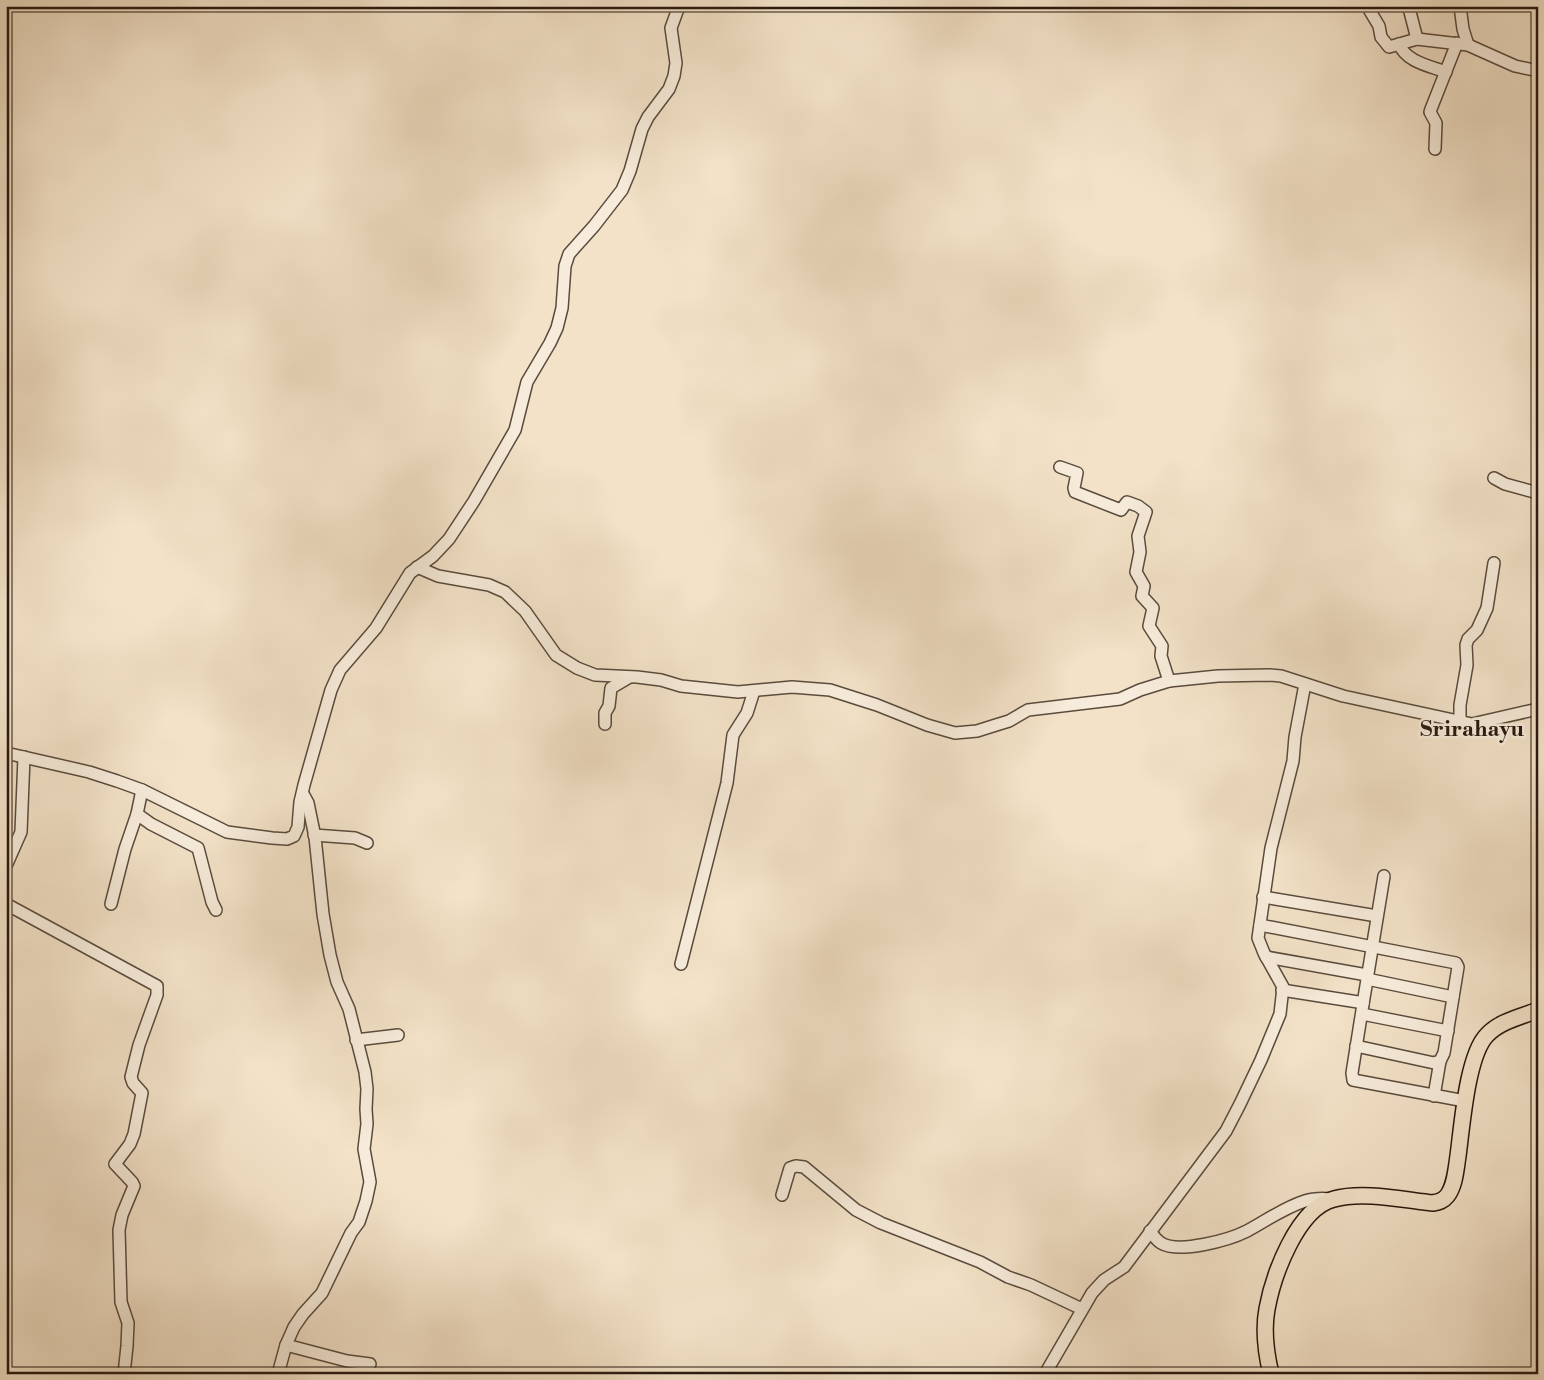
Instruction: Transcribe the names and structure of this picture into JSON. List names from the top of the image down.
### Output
{
  "districts": ["Srirahayu"]
}
